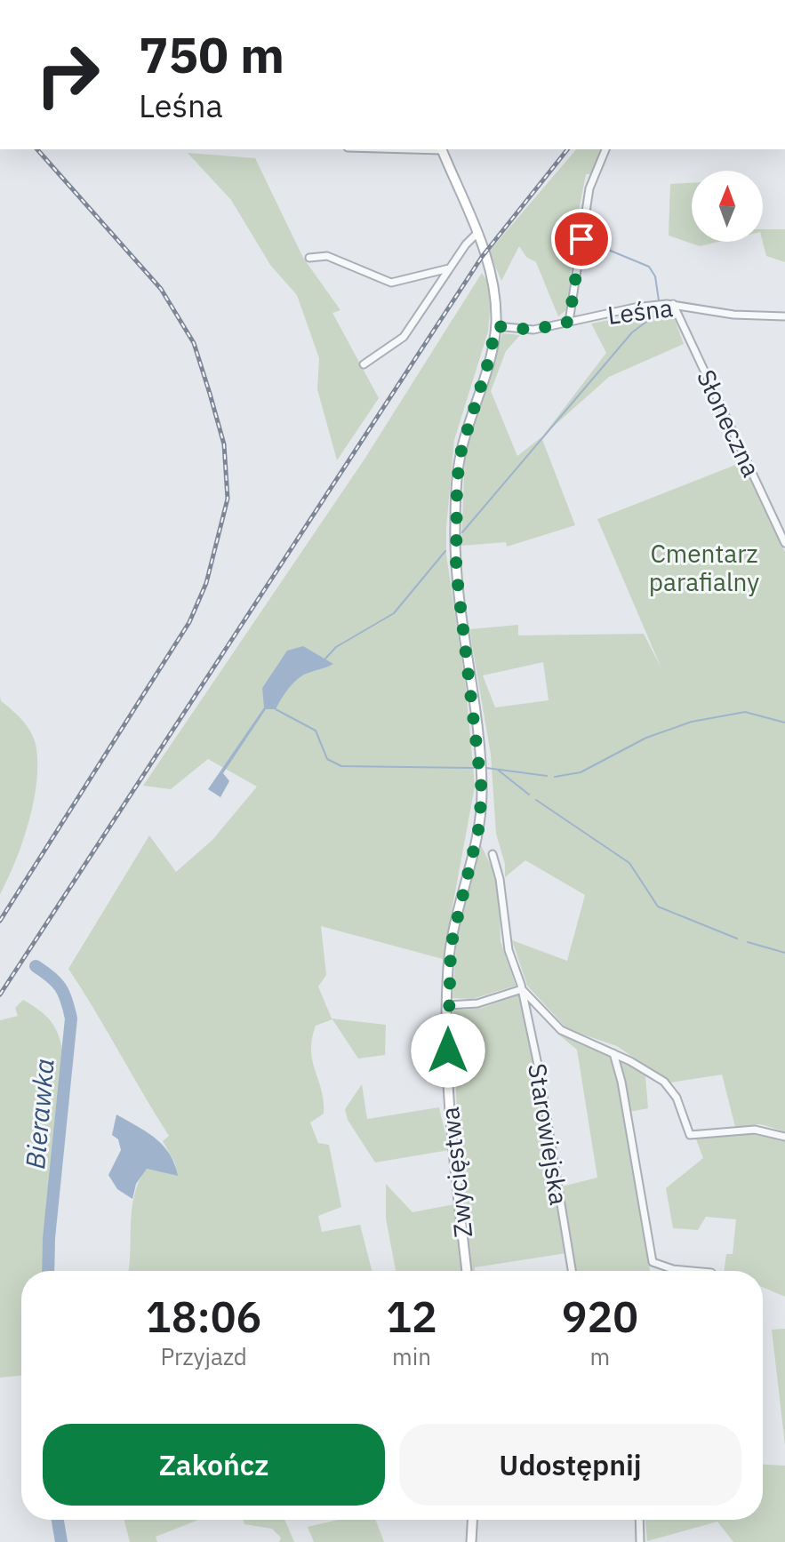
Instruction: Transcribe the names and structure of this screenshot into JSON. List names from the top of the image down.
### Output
{
  "streets": {
    "main road": ["Zwycięstwa"],
    "street": ["Leśna", "Słoneczna", "Starowiejska"]
  },
  "crossings": [
    ["Leśna", "Słoneczna"],
    ["Leśna", "Zwycięstwa"]
  ],
  "water": ["Bierawka"],
  "parks": ["Cmentarz parafialny"],
  "north": "top",
  "page": {
    "turn": ["750 m", "Leśna"],
    "eta": [
      "18:06",
      "Przyjazd",
      "12",
      "min",
      "920",
      "m"
    ],
    "buttons": ["Zakończ", "Udostępnij"]
  }
}
